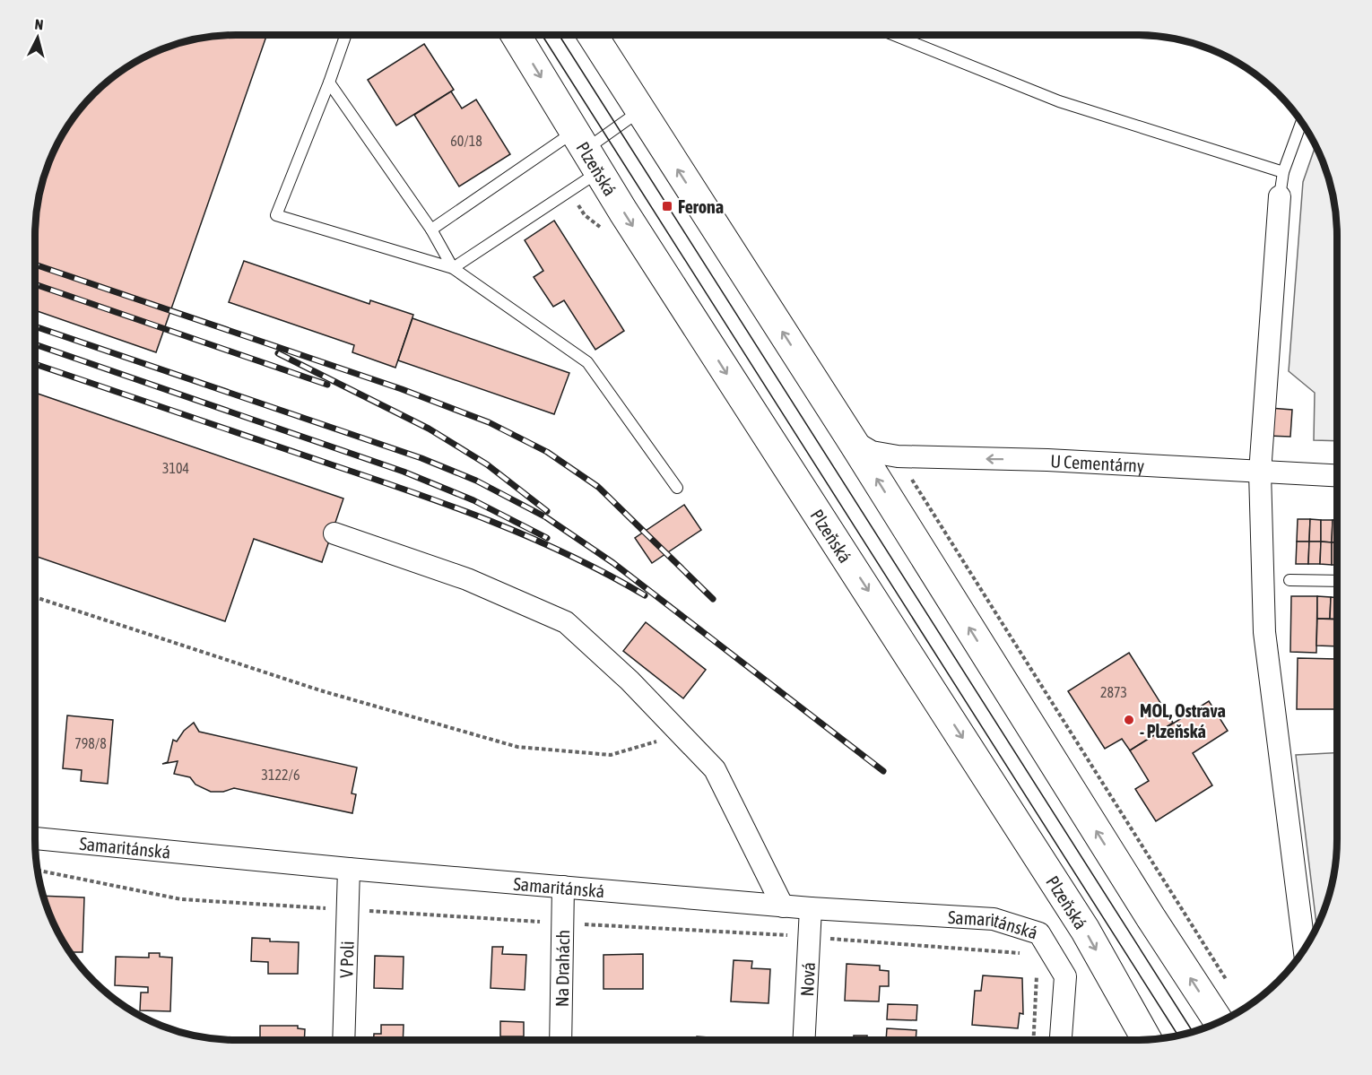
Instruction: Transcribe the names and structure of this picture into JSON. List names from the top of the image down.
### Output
{
  "streets": {
    "main road": ["Plzeňská"],
    "street": [
      "U Cementárny",
      "Samaritánská",
      "V Poli",
      "Na Drahách",
      "Nová"
    ]
  },
  "crossings": [
    ["Samaritánská", "V Poli"],
    ["Samaritánská", "Na Drahách"],
    ["Samaritánská", "Nová"]
  ],
  "one_way": ["U Cementárny"],
  "places": {
    "transit": ["Ferona"],
    "other": ["MOL, Ostrava - Plzeňská"]
  },
  "house_numbers": [
    "60/18",
    "3104",
    "2873",
    "798/8",
    "3122/6"
  ],
  "north": "top"
}
